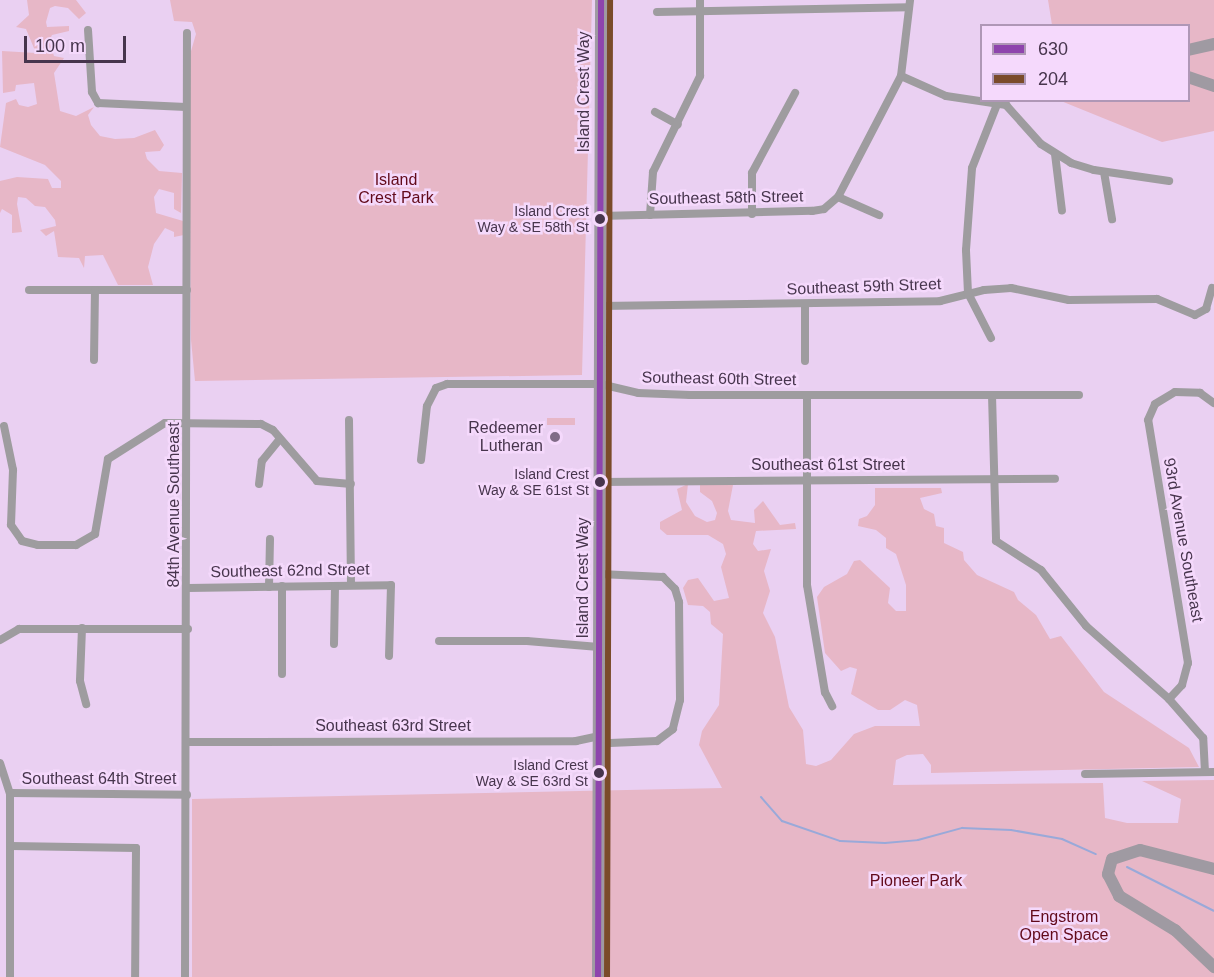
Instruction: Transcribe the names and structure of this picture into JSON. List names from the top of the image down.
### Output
{
  "streets": {
    "main road": ["Island Crest Way"],
    "street": [
      "Southeast 58th Street",
      "Southeast 59th Street",
      "Southeast 60th Street",
      "Southeast 61st Street",
      "84th Avenue Southeast",
      "93rd Avenue Southeast",
      "Southeast 62nd Street",
      "Southeast 63rd Street",
      "Southeast 64th Street"
    ]
  },
  "crossings": [
    ["Island Crest Way", "Southeast 58th Street"],
    ["Island Crest Way", "Southeast 59th Street"],
    ["Island Crest Way", "Southeast 60th Street"],
    ["Island Crest Way", "Southeast 61st Street"],
    ["Island Crest Way", "Southeast 63rd Street"],
    ["84th Avenue Southeast", "Southeast 62nd Street"],
    ["84th Avenue Southeast", "Southeast 63rd Street"],
    ["84th Avenue Southeast", "Southeast 64th Street"]
  ],
  "parks": ["Island Crest Park", "Pioneer Park", "Engstrom Open Space"],
  "places": [
    "Island Crest Way & SE 58th St",
    "Redeemer Lutheran",
    "Island Crest Way & SE 61st St",
    "Island Crest Way & SE 63rd St"
  ],
  "lines": ["transit line 630", "transit line 204"],
  "legend": ["630", "204"],
  "scale_bar": "100 m"
}
